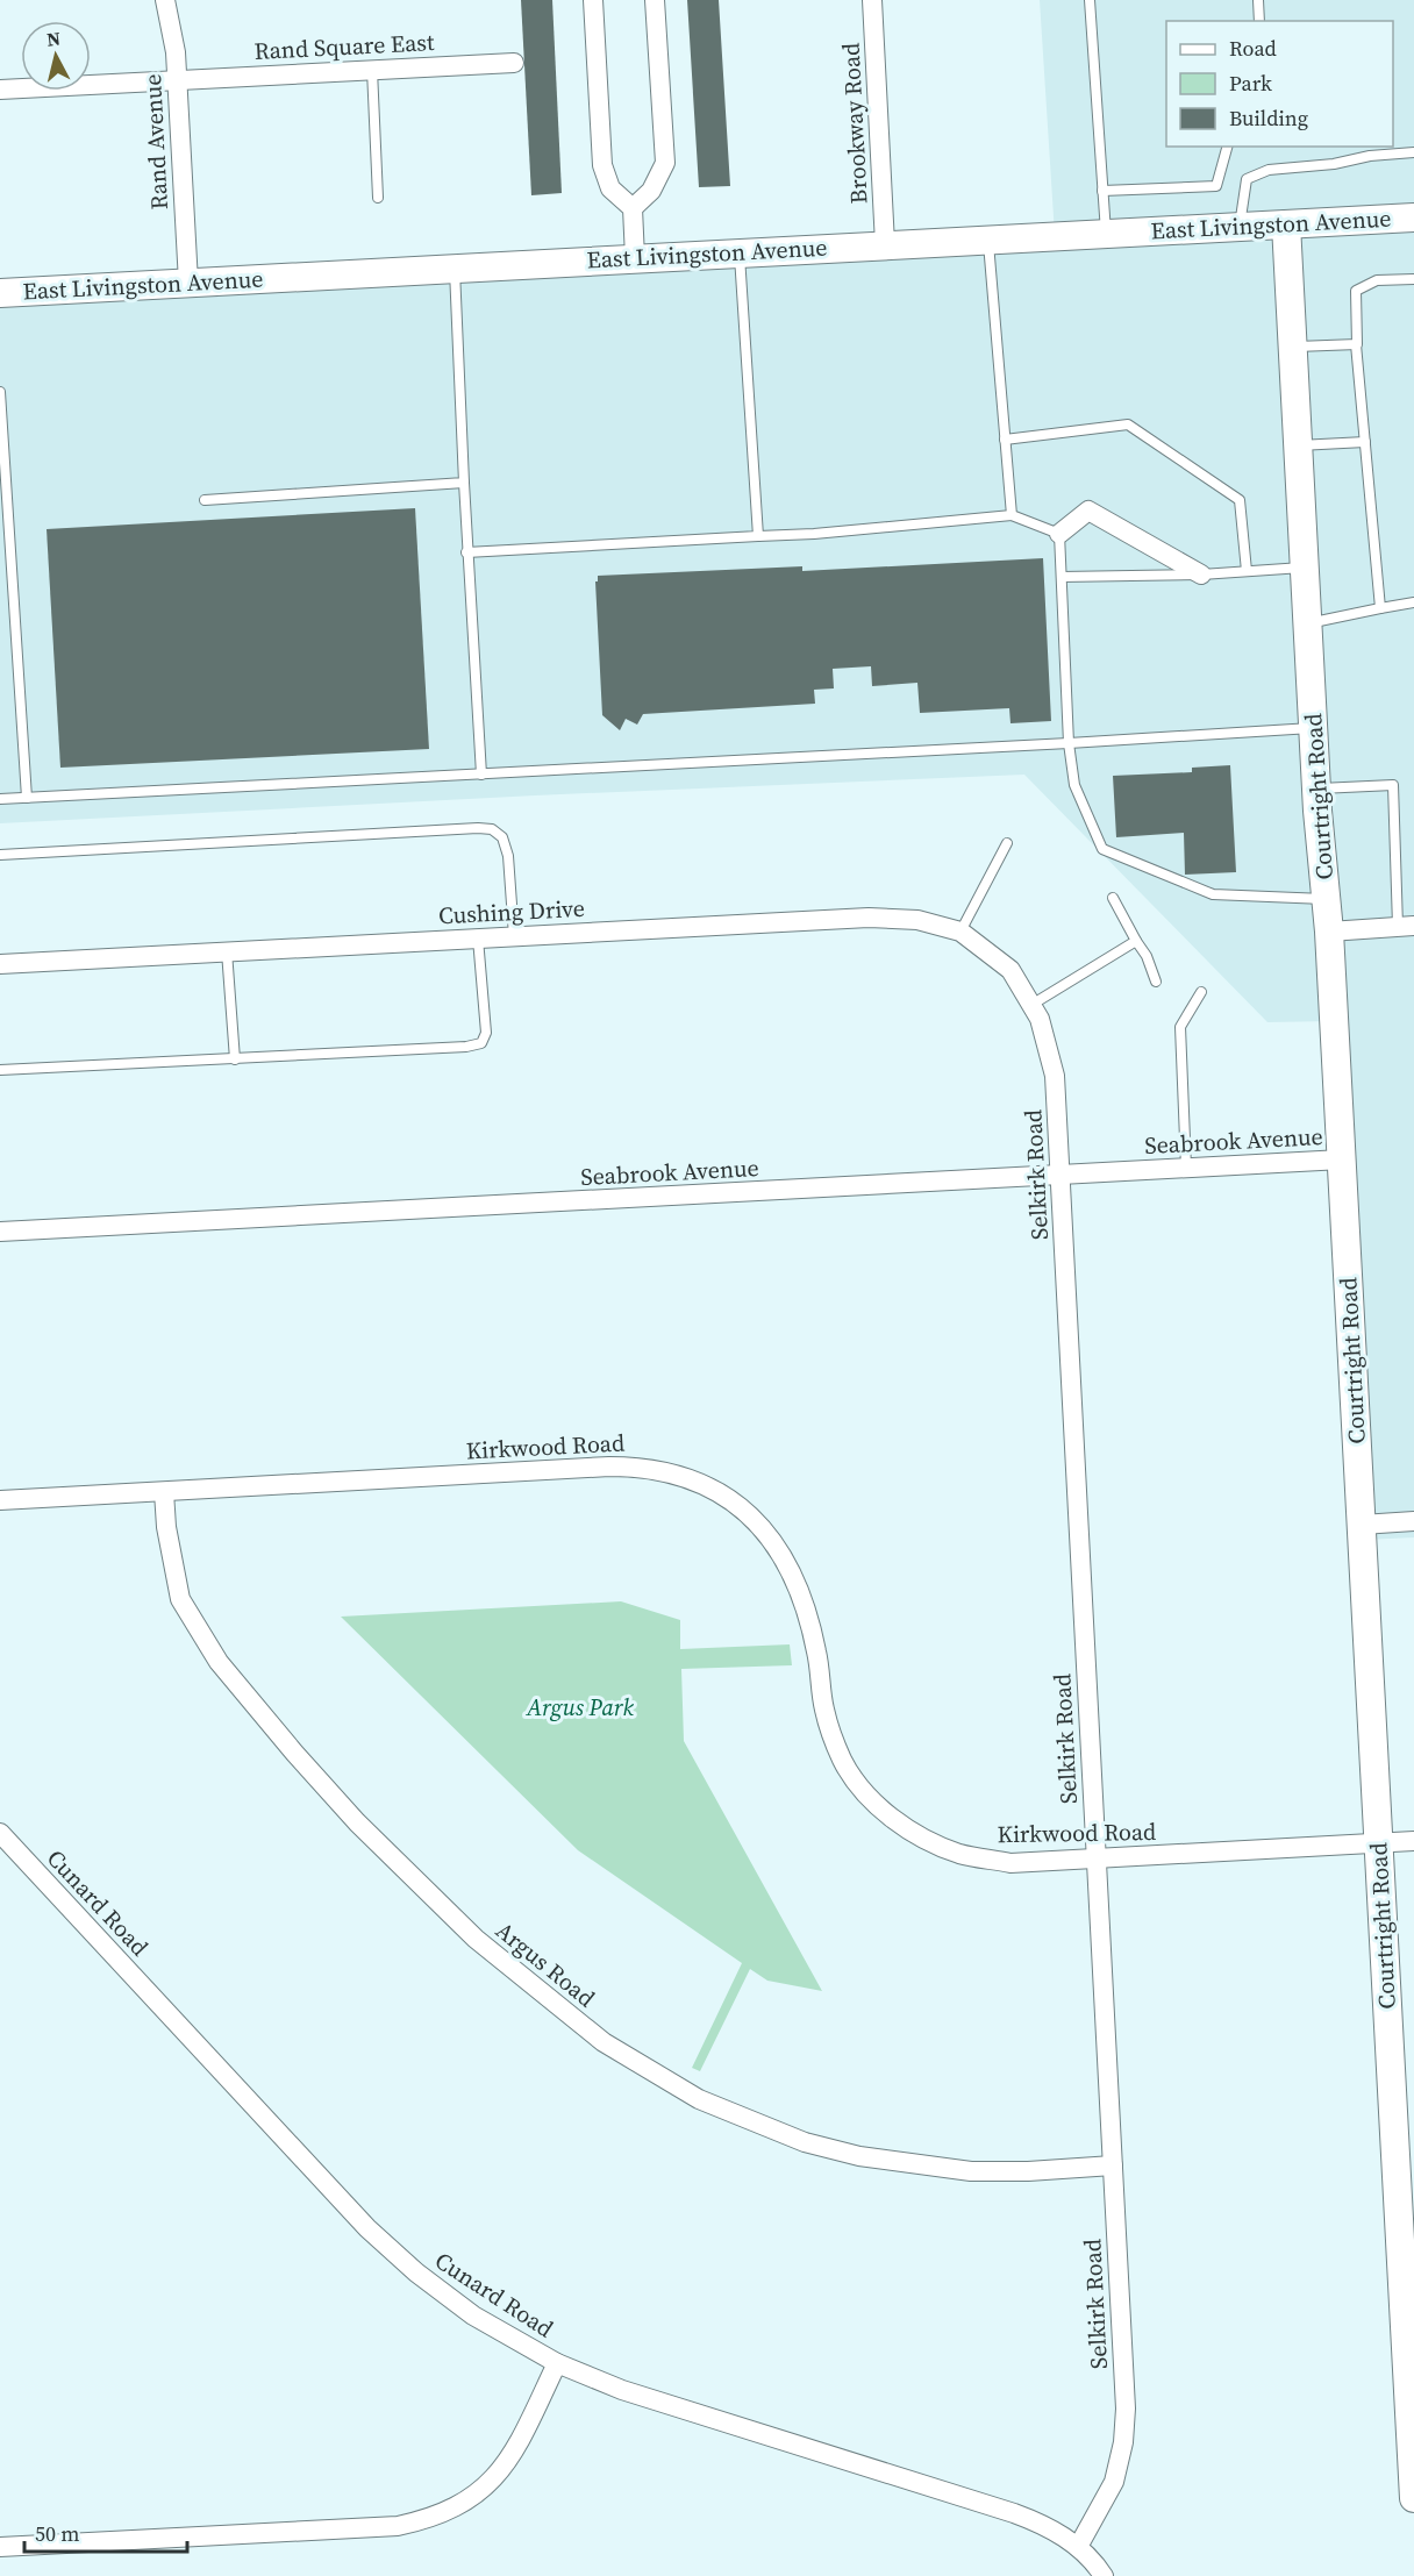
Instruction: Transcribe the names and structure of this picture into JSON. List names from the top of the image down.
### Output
{
  "streets": {
    "street": [
      "Rand Square East",
      "Brookway Road",
      "Rand Avenue",
      "East Livingston Avenue",
      "Courtright Road",
      "Cushing Drive",
      "Seabrook Avenue",
      "Selkirk Road",
      "Kirkwood Road",
      "Cunard Road",
      "Argus Road"
    ]
  },
  "crossings": [
    ["Rand Square East", "Rand Avenue"],
    ["Brookway Road", "East Livingston Avenue"],
    ["Rand Avenue", "East Livingston Avenue"],
    ["East Livingston Avenue", "Courtright Road"],
    ["Courtright Road", "Seabrook Avenue"],
    ["Courtright Road", "Kirkwood Road"],
    ["Cushing Drive", "Selkirk Road"],
    ["Seabrook Avenue", "Selkirk Road"],
    ["Selkirk Road", "Kirkwood Road"],
    ["Selkirk Road", "Cunard Road"],
    ["Selkirk Road", "Argus Road"],
    ["Kirkwood Road", "Argus Road"]
  ],
  "parks": ["Argus Park"],
  "legend": ["Road", "Park", "Building"],
  "scale_bar": "50 m",
  "north": "top"
}
